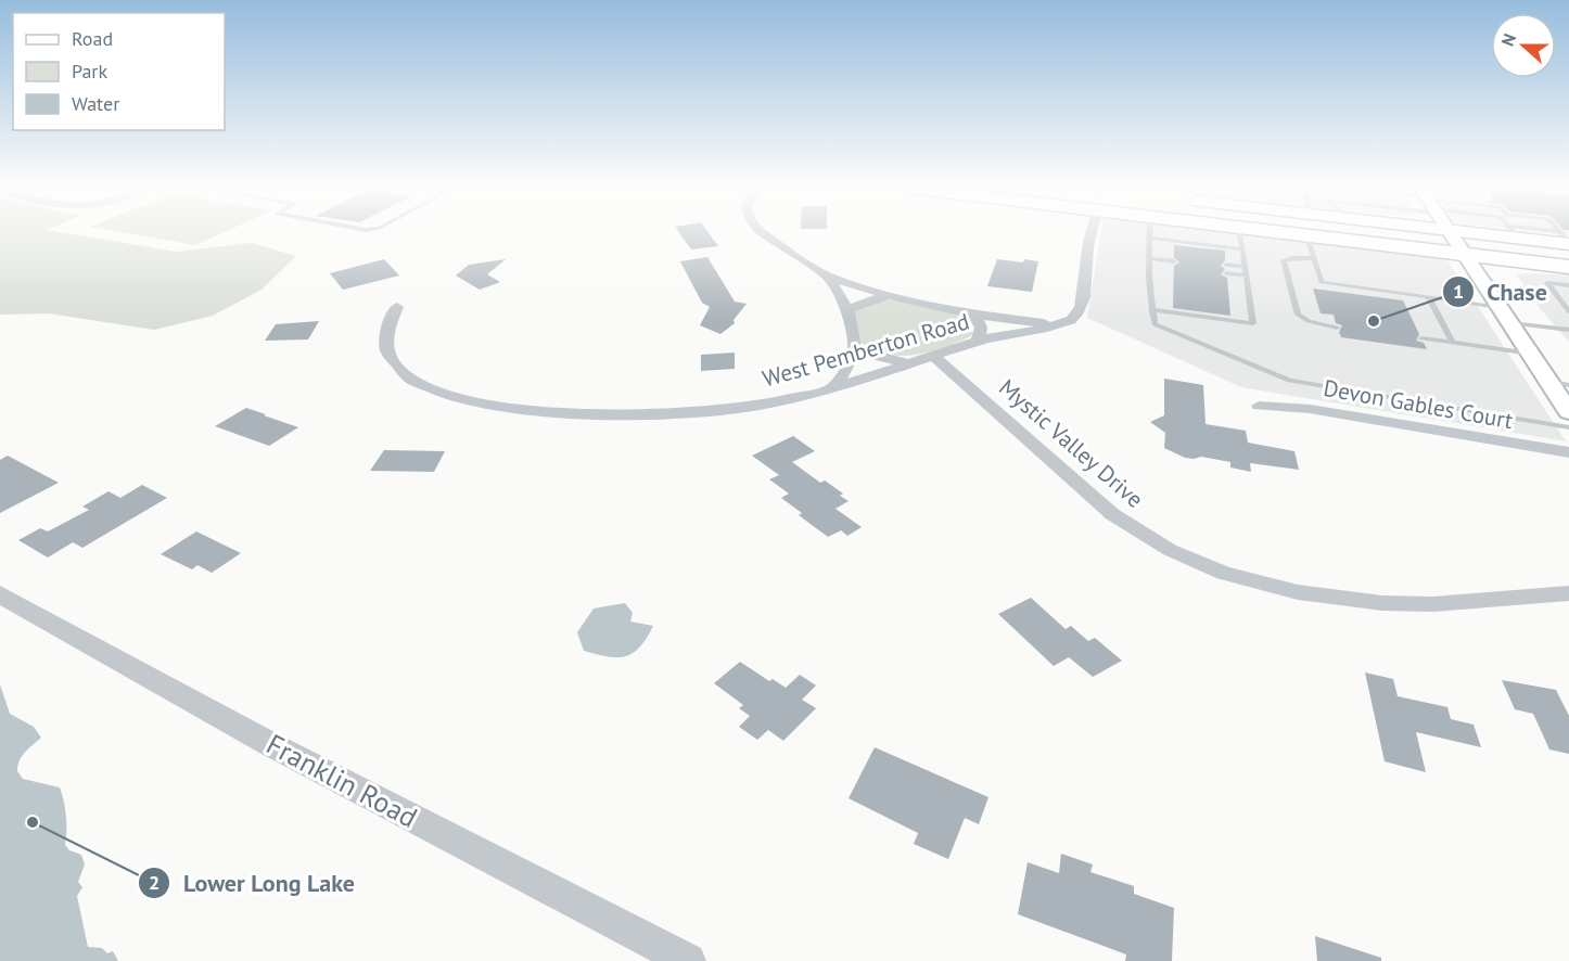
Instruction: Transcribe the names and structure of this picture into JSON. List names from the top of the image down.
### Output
{
  "streets": {
    "street": [
      "West Pemberton Road",
      "Devon Gables Court",
      "Mystic Valley Drive",
      "Franklin Road"
    ]
  },
  "crossings": [
    ["West Pemberton Road", "Mystic Valley Drive"]
  ],
  "places": ["Chase", "Lower Long Lake"],
  "legend": ["Road", "Park", "Water"],
  "north": "left"
}
